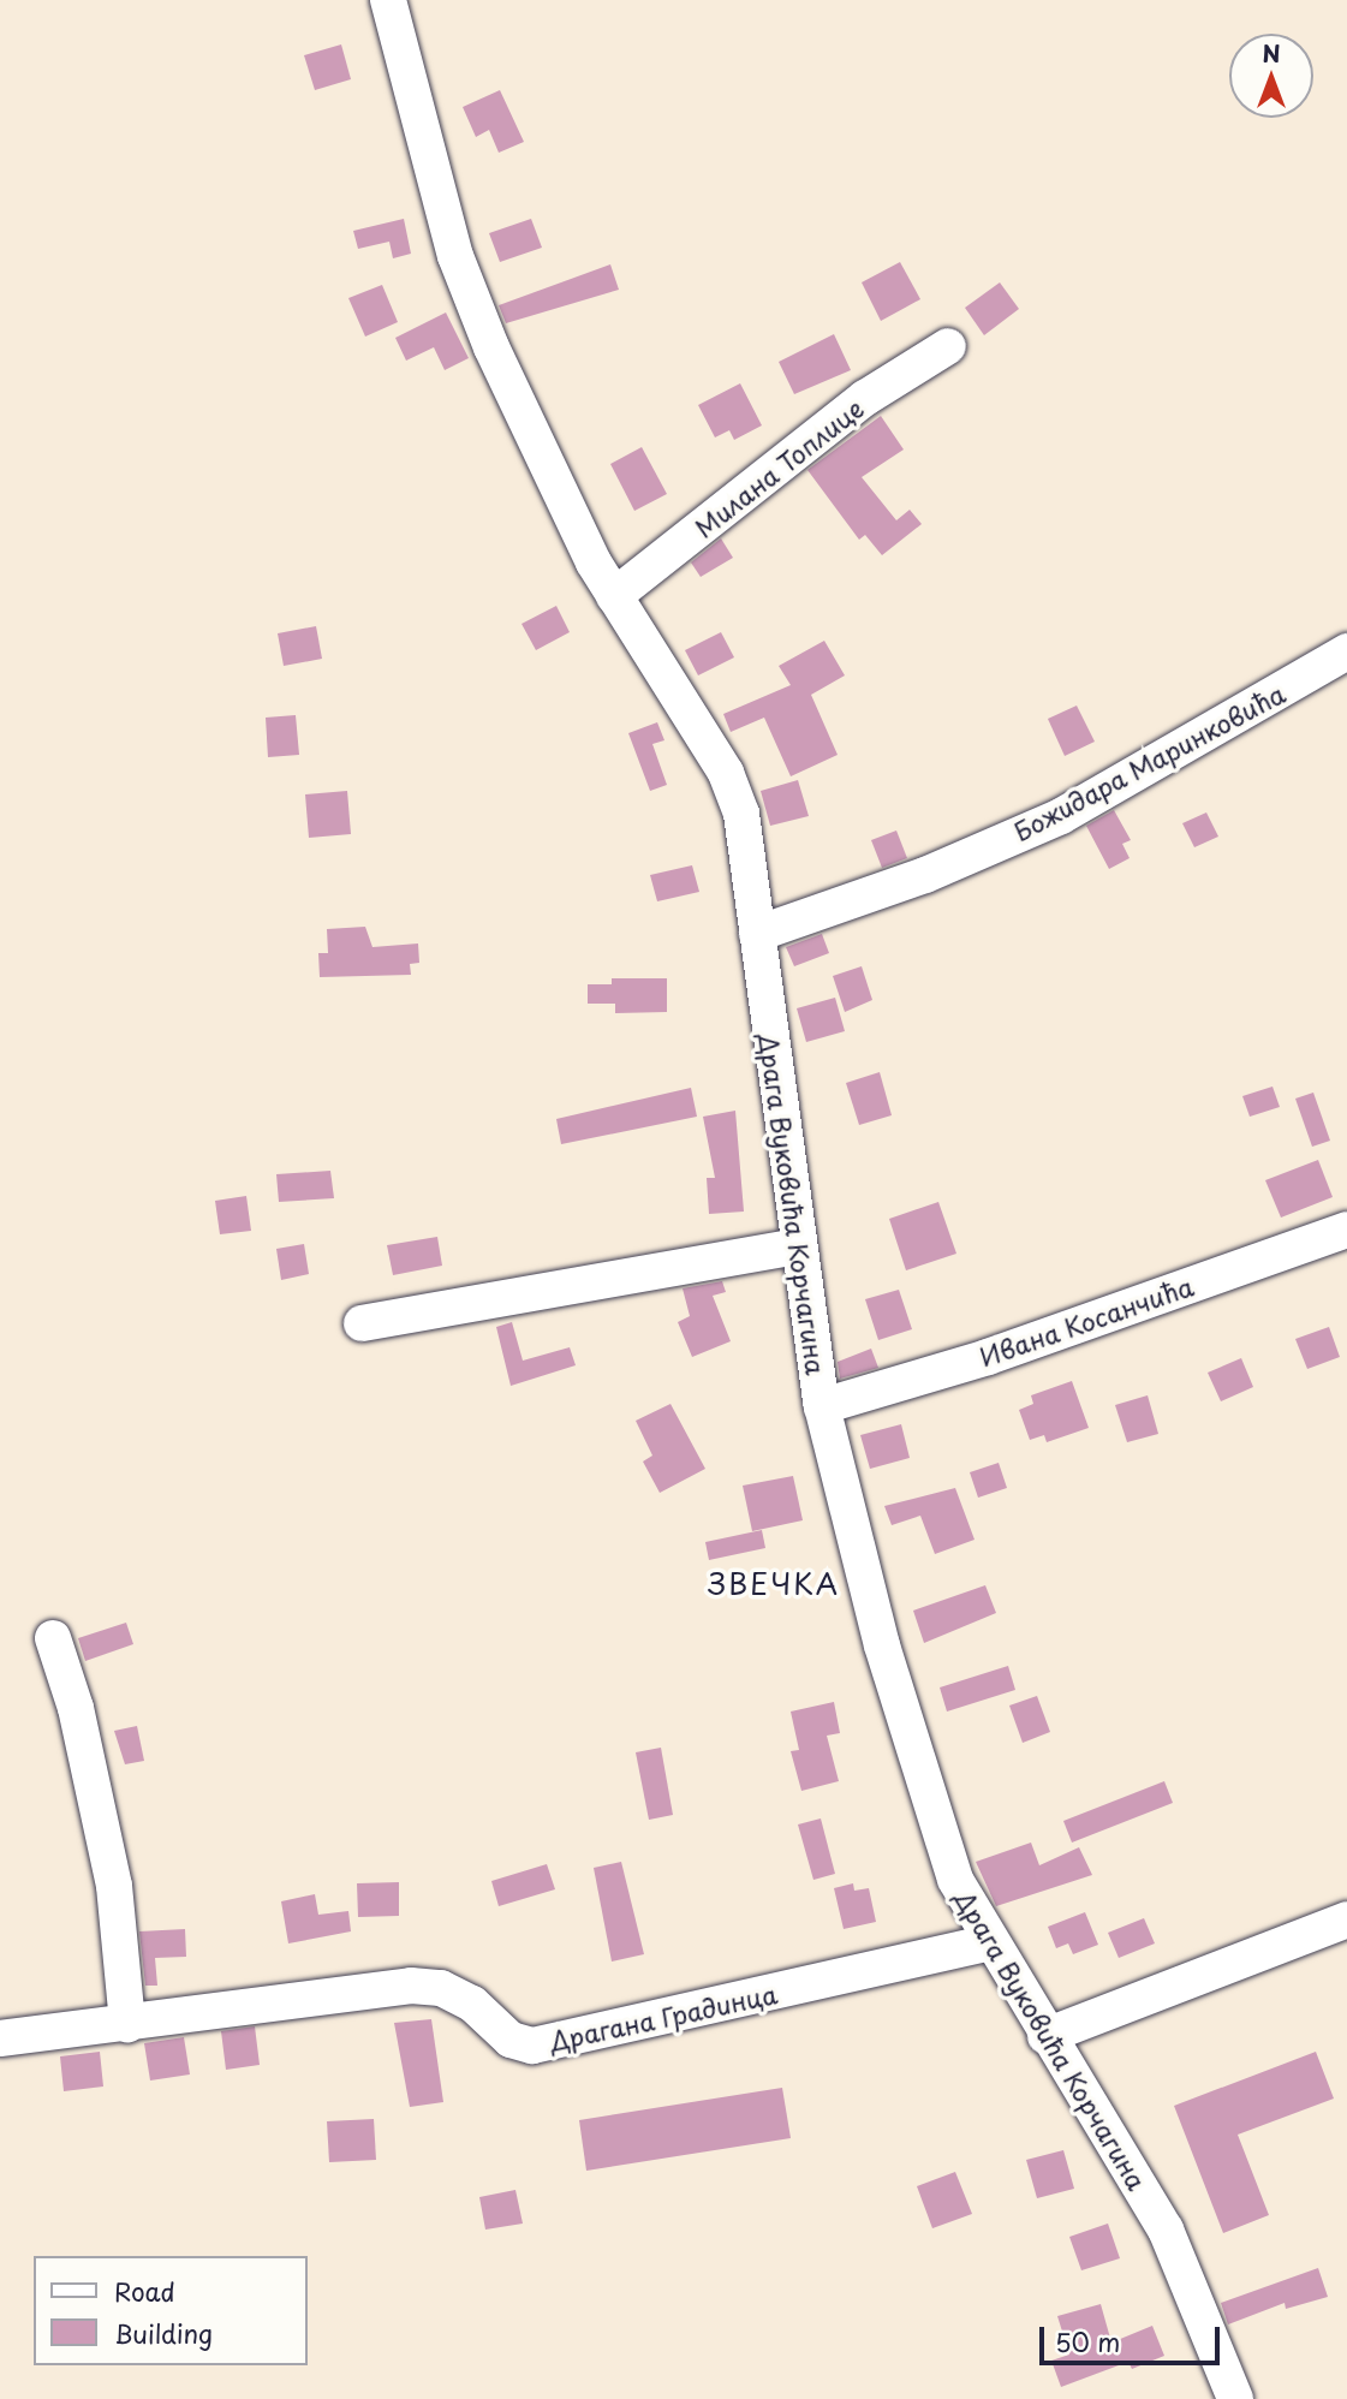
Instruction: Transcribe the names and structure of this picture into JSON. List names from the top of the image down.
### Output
{
  "streets": {
    "street": [
      "Милана Топлице",
      "Божидара Маринковића",
      "Драга Вуковића Корчагина",
      "Ивана Косанчића",
      "Драгана Градинца"
    ]
  },
  "crossings": [
    ["Милана Топлице", "Драга Вуковића Корчагина"],
    ["Божидара Маринковића", "Драга Вуковића Корчагина"],
    ["Драга Вуковића Корчагина", "Ивана Косанчића"],
    ["Драга Вуковића Корчагина", "Драгана Градинца"]
  ],
  "districts": ["ЗВЕЧКА"],
  "legend": ["Road", "Building"],
  "scale_bar": "50 m",
  "north": "top"
}
